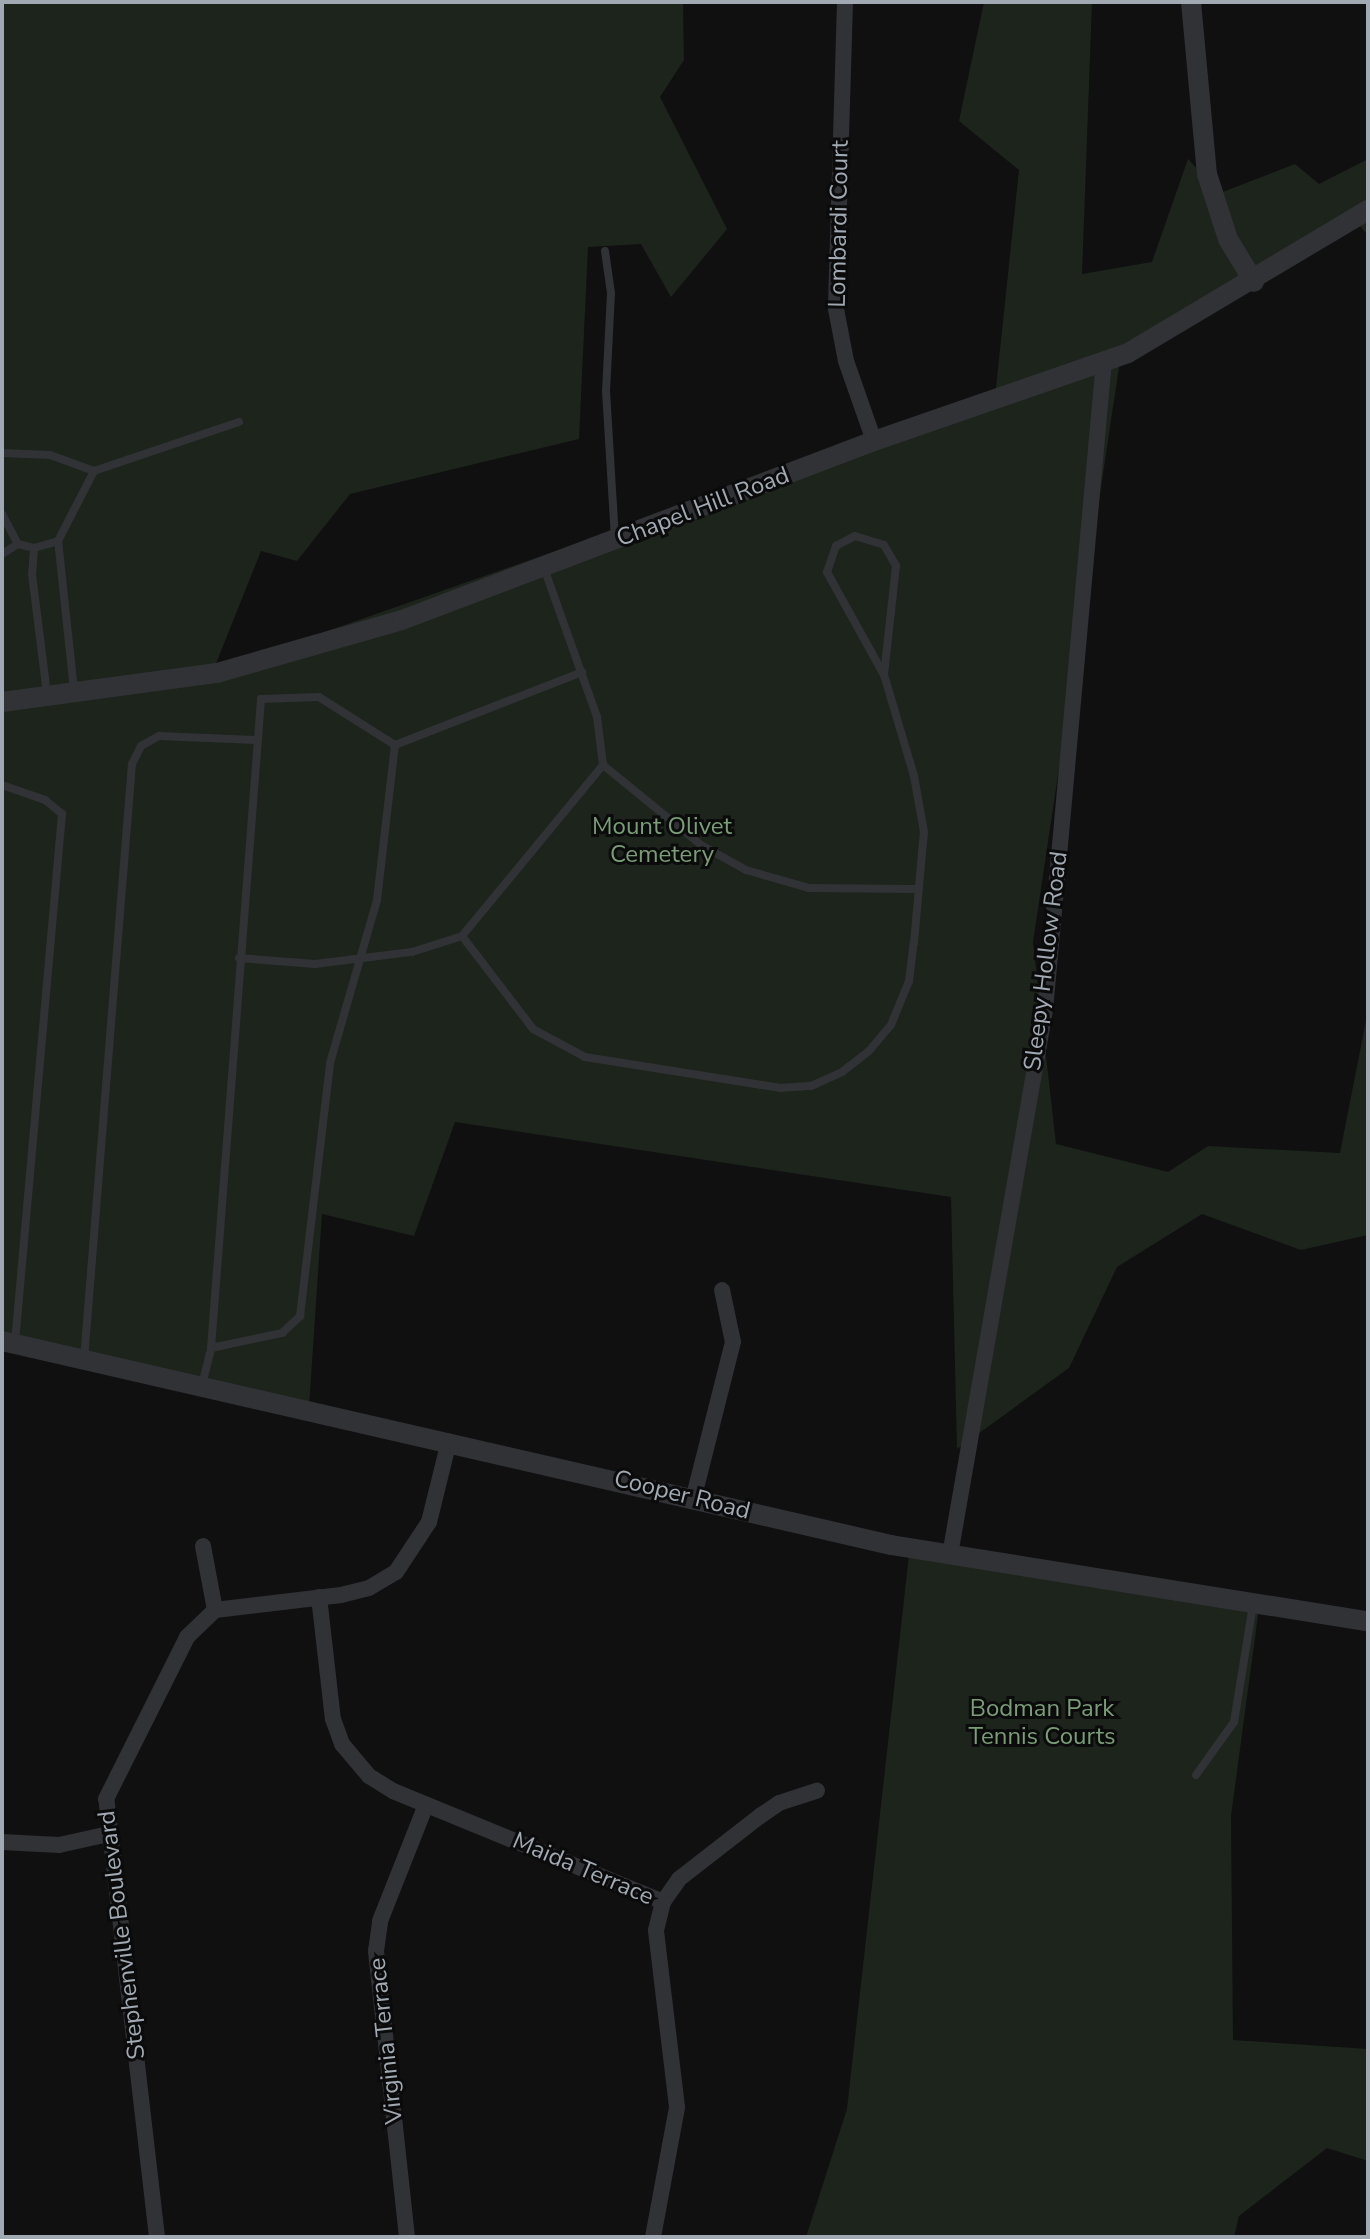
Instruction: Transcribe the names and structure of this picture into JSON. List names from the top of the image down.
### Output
{
  "streets": {
    "street": [
      "Lombardi Court",
      "Chapel Hill Road",
      "Sleepy Hollow Road",
      "Cooper Road",
      "Maida Terrace",
      "Stephenville Boulevard",
      "Virginia Terrace"
    ]
  },
  "crossings": [
    ["Lombardi Court", "Chapel Hill Road"],
    ["Chapel Hill Road", "Sleepy Hollow Road"],
    ["Sleepy Hollow Road", "Cooper Road"],
    ["Maida Terrace", "Virginia Terrace"]
  ],
  "parks": ["Mount Olivet Cemetery", "Bodman Park Tennis Courts"]
}
